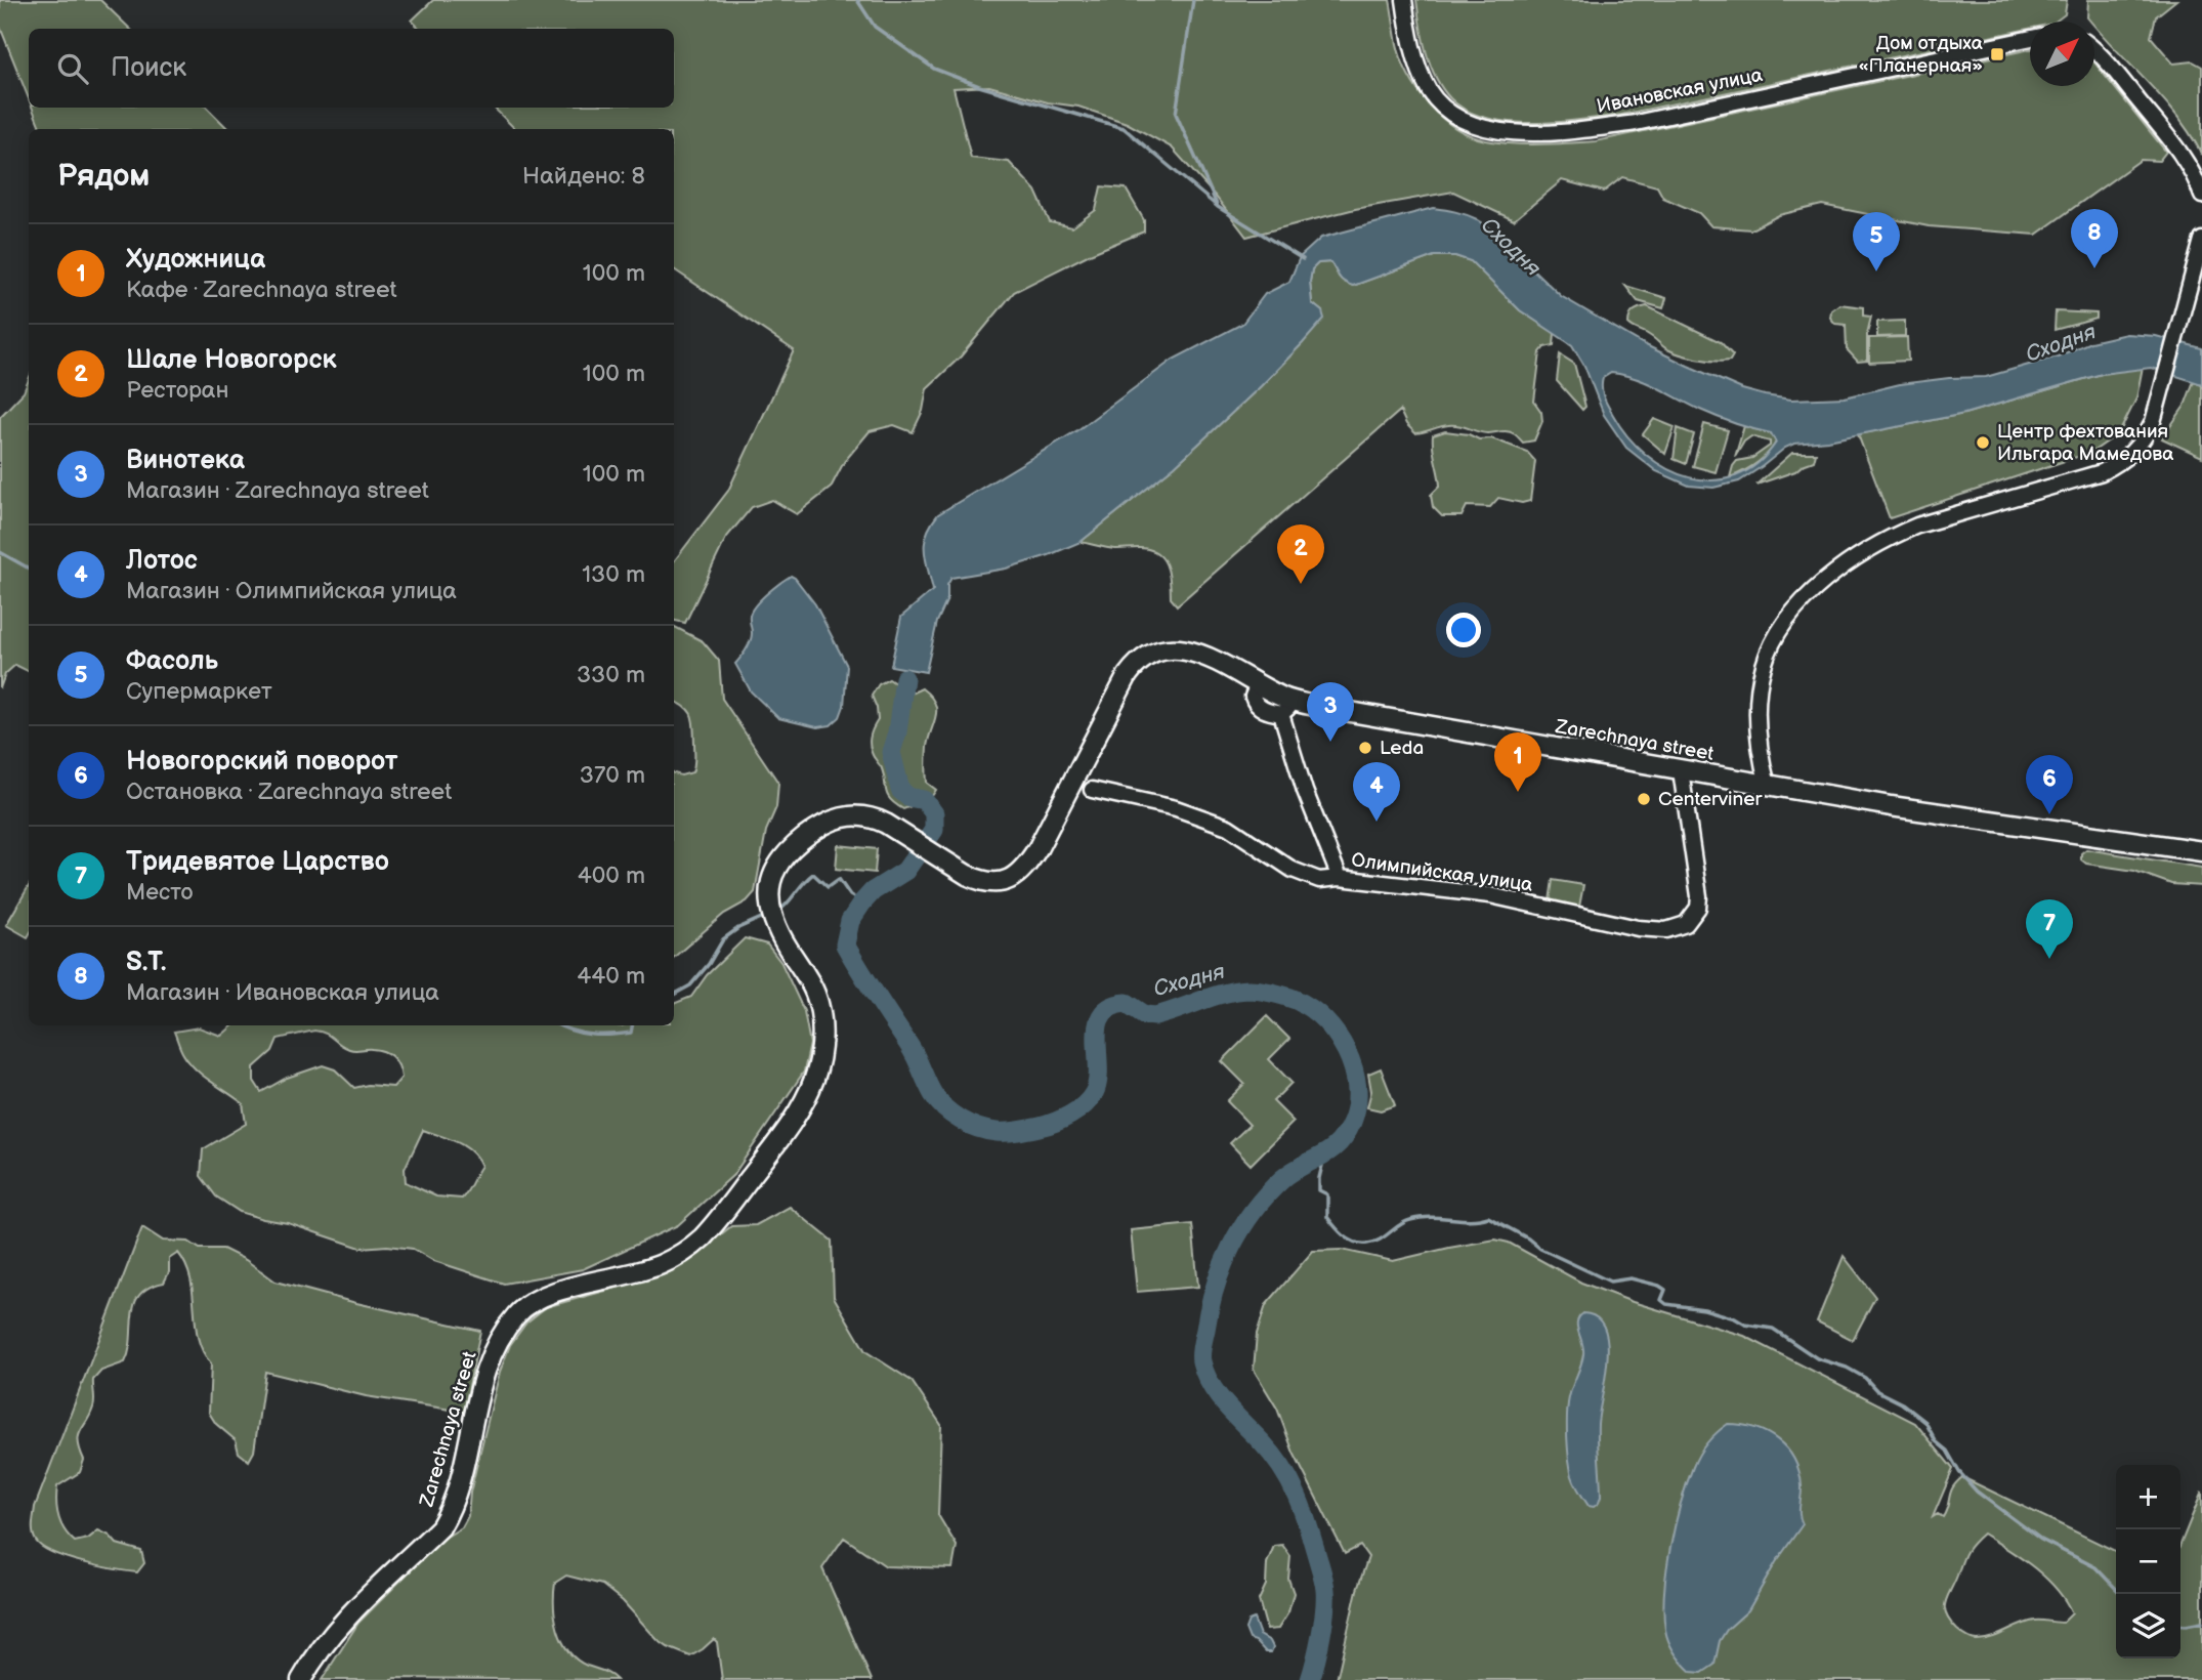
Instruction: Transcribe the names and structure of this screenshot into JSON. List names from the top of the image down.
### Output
{
  "streets": {
    "main road": ["Zarechnaya street"],
    "street": ["Ивановская улица", "Олимпийская улица"]
  },
  "crossings": [
    ["Zarechnaya street", "Олимпийская улица"]
  ],
  "water": ["Сходня"],
  "places": {
    "transit": ["Дом отдыха «Планерная»"],
    "other": ["Центр фехтования Ильгара Мамедова", "Leda", "Centerviner"]
  },
  "north": "top right",
  "page": {
    "search": "Поиск",
    "heading": ["Рядом", "Найдено: 8"],
    "pins": [
      "8",
      "5",
      "2",
      "3",
      "1",
      "6",
      "4",
      "7"
    ],
    "list": [
      {
        "mark": "1",
        "name": "Художница",
        "note": "Кафе · Zarechnaya street",
        "value": "100 m"
      },
      {
        "mark": "2",
        "name": "Шале Новогорск",
        "note": "Ресторан",
        "value": "100 m"
      },
      {
        "mark": "3",
        "name": "Винотека",
        "note": "Магазин · Zarechnaya street",
        "value": "100 m"
      },
      {
        "mark": "4",
        "name": "Лотос",
        "note": "Магазин · Олимпийская улица",
        "value": "130 m"
      },
      {
        "mark": "5",
        "name": "Фасоль",
        "note": "Супермаркет",
        "value": "330 m"
      },
      {
        "mark": "6",
        "name": "Новогорский поворот",
        "note": "Остановка · Zarechnaya street",
        "value": "370 m"
      },
      {
        "mark": "7",
        "name": "Тридевятое Царство",
        "note": "Место",
        "value": "400 m"
      },
      {
        "mark": "8",
        "name": "S.T.",
        "note": "Магазин · Ивановская улица",
        "value": "440 m"
      }
    ],
    "map_buttons": ["+", "−"]
  }
}
